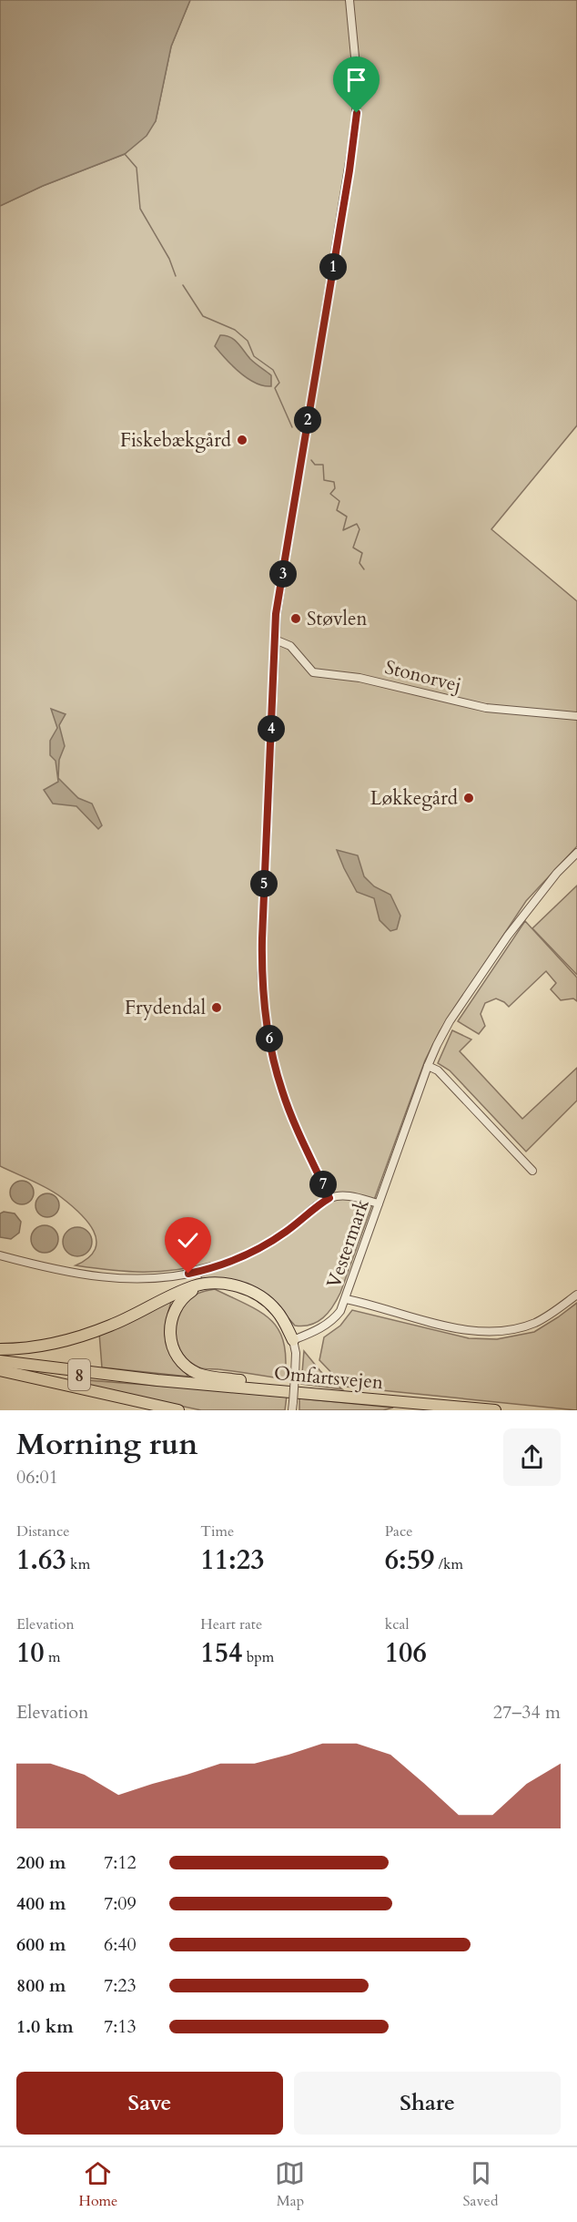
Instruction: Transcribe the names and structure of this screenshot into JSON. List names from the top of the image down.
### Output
{
  "streets": {
    "highway": ["8", "Omfartsvejen"],
    "street": ["Stonorvej", "Vestermark"]
  },
  "crossings": [
    ["8", "Omfartsvejen"]
  ],
  "places": [
    "Fiskebækgård",
    "Støvlen",
    "Løkkegård",
    "Frydendal"
  ],
  "page": {
    "pins": [
      "1",
      "2",
      "3",
      "4",
      "5",
      "6",
      "7"
    ],
    "heading": ["Morning run", "06:01"],
    "stats": [
      ["Distance", "1.63 km"],
      ["Time", "11:23"],
      ["Pace", "6:59 /km"],
      ["Elevation", "10 m"],
      ["Heart rate", "154 bpm"],
      ["kcal", "106"]
    ],
    "chart": ["Elevation", "27–34 m"],
    "list": [
      {
        "name": "200 m",
        "note": "7:12"
      },
      {
        "name": "400 m",
        "note": "7:09"
      },
      {
        "name": "600 m",
        "note": "6:40"
      },
      {
        "name": "800 m",
        "note": "7:23"
      },
      {
        "name": "1.0 km",
        "note": "7:13"
      }
    ],
    "buttons": ["Save", "Share"],
    "tabs": ["Home", "Map", "Saved"]
  }
}
